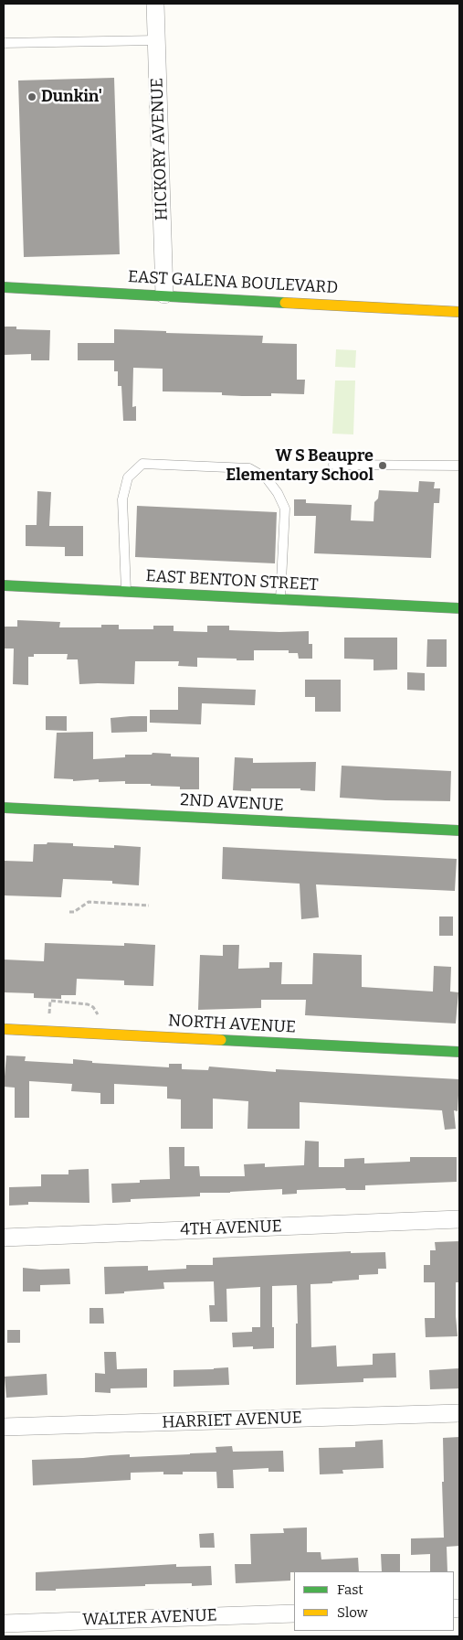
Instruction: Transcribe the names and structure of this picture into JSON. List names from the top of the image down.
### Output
{
  "streets": {
    "street": [
      "HICKORY AVENUE",
      "EAST GALENA BOULEVARD",
      "EAST BENTON STREET",
      "2ND AVENUE",
      "NORTH AVENUE",
      "4TH AVENUE",
      "HARRIET AVENUE",
      "WALTER AVENUE"
    ]
  },
  "crossings": [
    ["HICKORY AVENUE", "EAST GALENA BOULEVARD"]
  ],
  "places": ["Dunkin'", "W S Beaupre Elementary School"],
  "legend": ["Fast", "Slow"]
}
